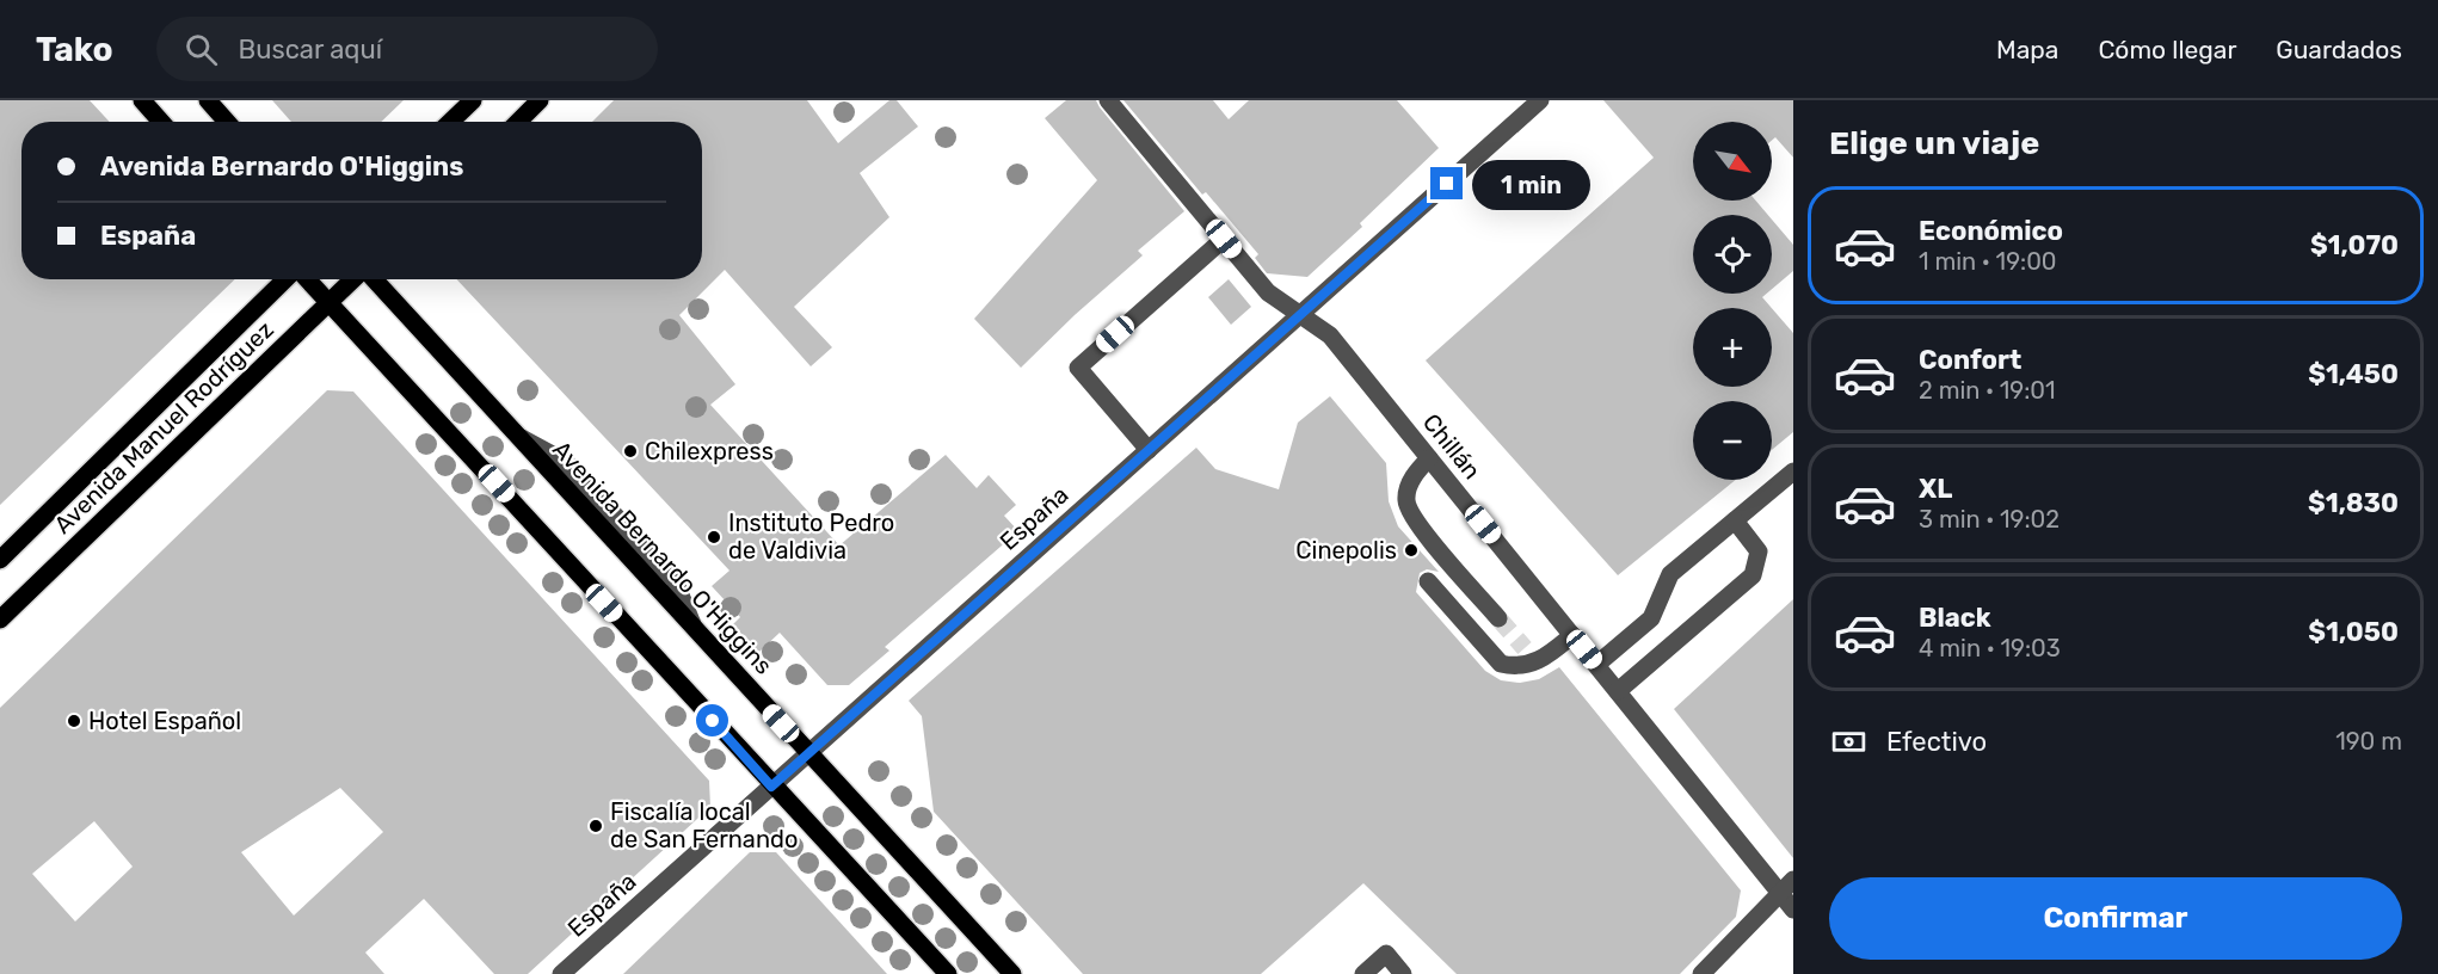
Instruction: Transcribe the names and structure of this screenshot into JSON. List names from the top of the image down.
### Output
{
  "streets": {
    "main road": ["Avenida Manuel Rodríguez", "Avenida Bernardo O'Higgins"],
    "street": ["Chillán", "España"]
  },
  "crossings": [
    ["Chillán", "España"],
    ["España", "Avenida Bernardo O'Higgins"]
  ],
  "places": [
    "Chilexpress",
    "Instituto Pedro de Valdivia",
    "Cinepolis",
    "Hotel Español",
    "Fiscalía local de San Fernando"
  ],
  "north": "bottom right",
  "page": {
    "header": "Tako",
    "search": "Buscar aquí",
    "nav": ["Mapa", "Cómo llegar", "Guardados"],
    "heading": "Elige un viaje",
    "map_buttons": ["+", "−"],
    "banner": ["Avenida Bernardo O'Higgins", "España"],
    "bubble": "1 min",
    "list": [
      {
        "name": "Económico",
        "note": "1 min · 19:00",
        "value": "$1,070"
      },
      {
        "name": "Confort",
        "note": "2 min · 19:01",
        "value": "$1,450"
      },
      {
        "name": "XL",
        "note": "3 min · 19:02",
        "value": "$1,830"
      },
      {
        "name": "Black",
        "note": "4 min · 19:03",
        "value": "$1,050"
      }
    ],
    "pay": ["Efectivo", "190 m"],
    "buttons": "Confirmar"
  }
}
